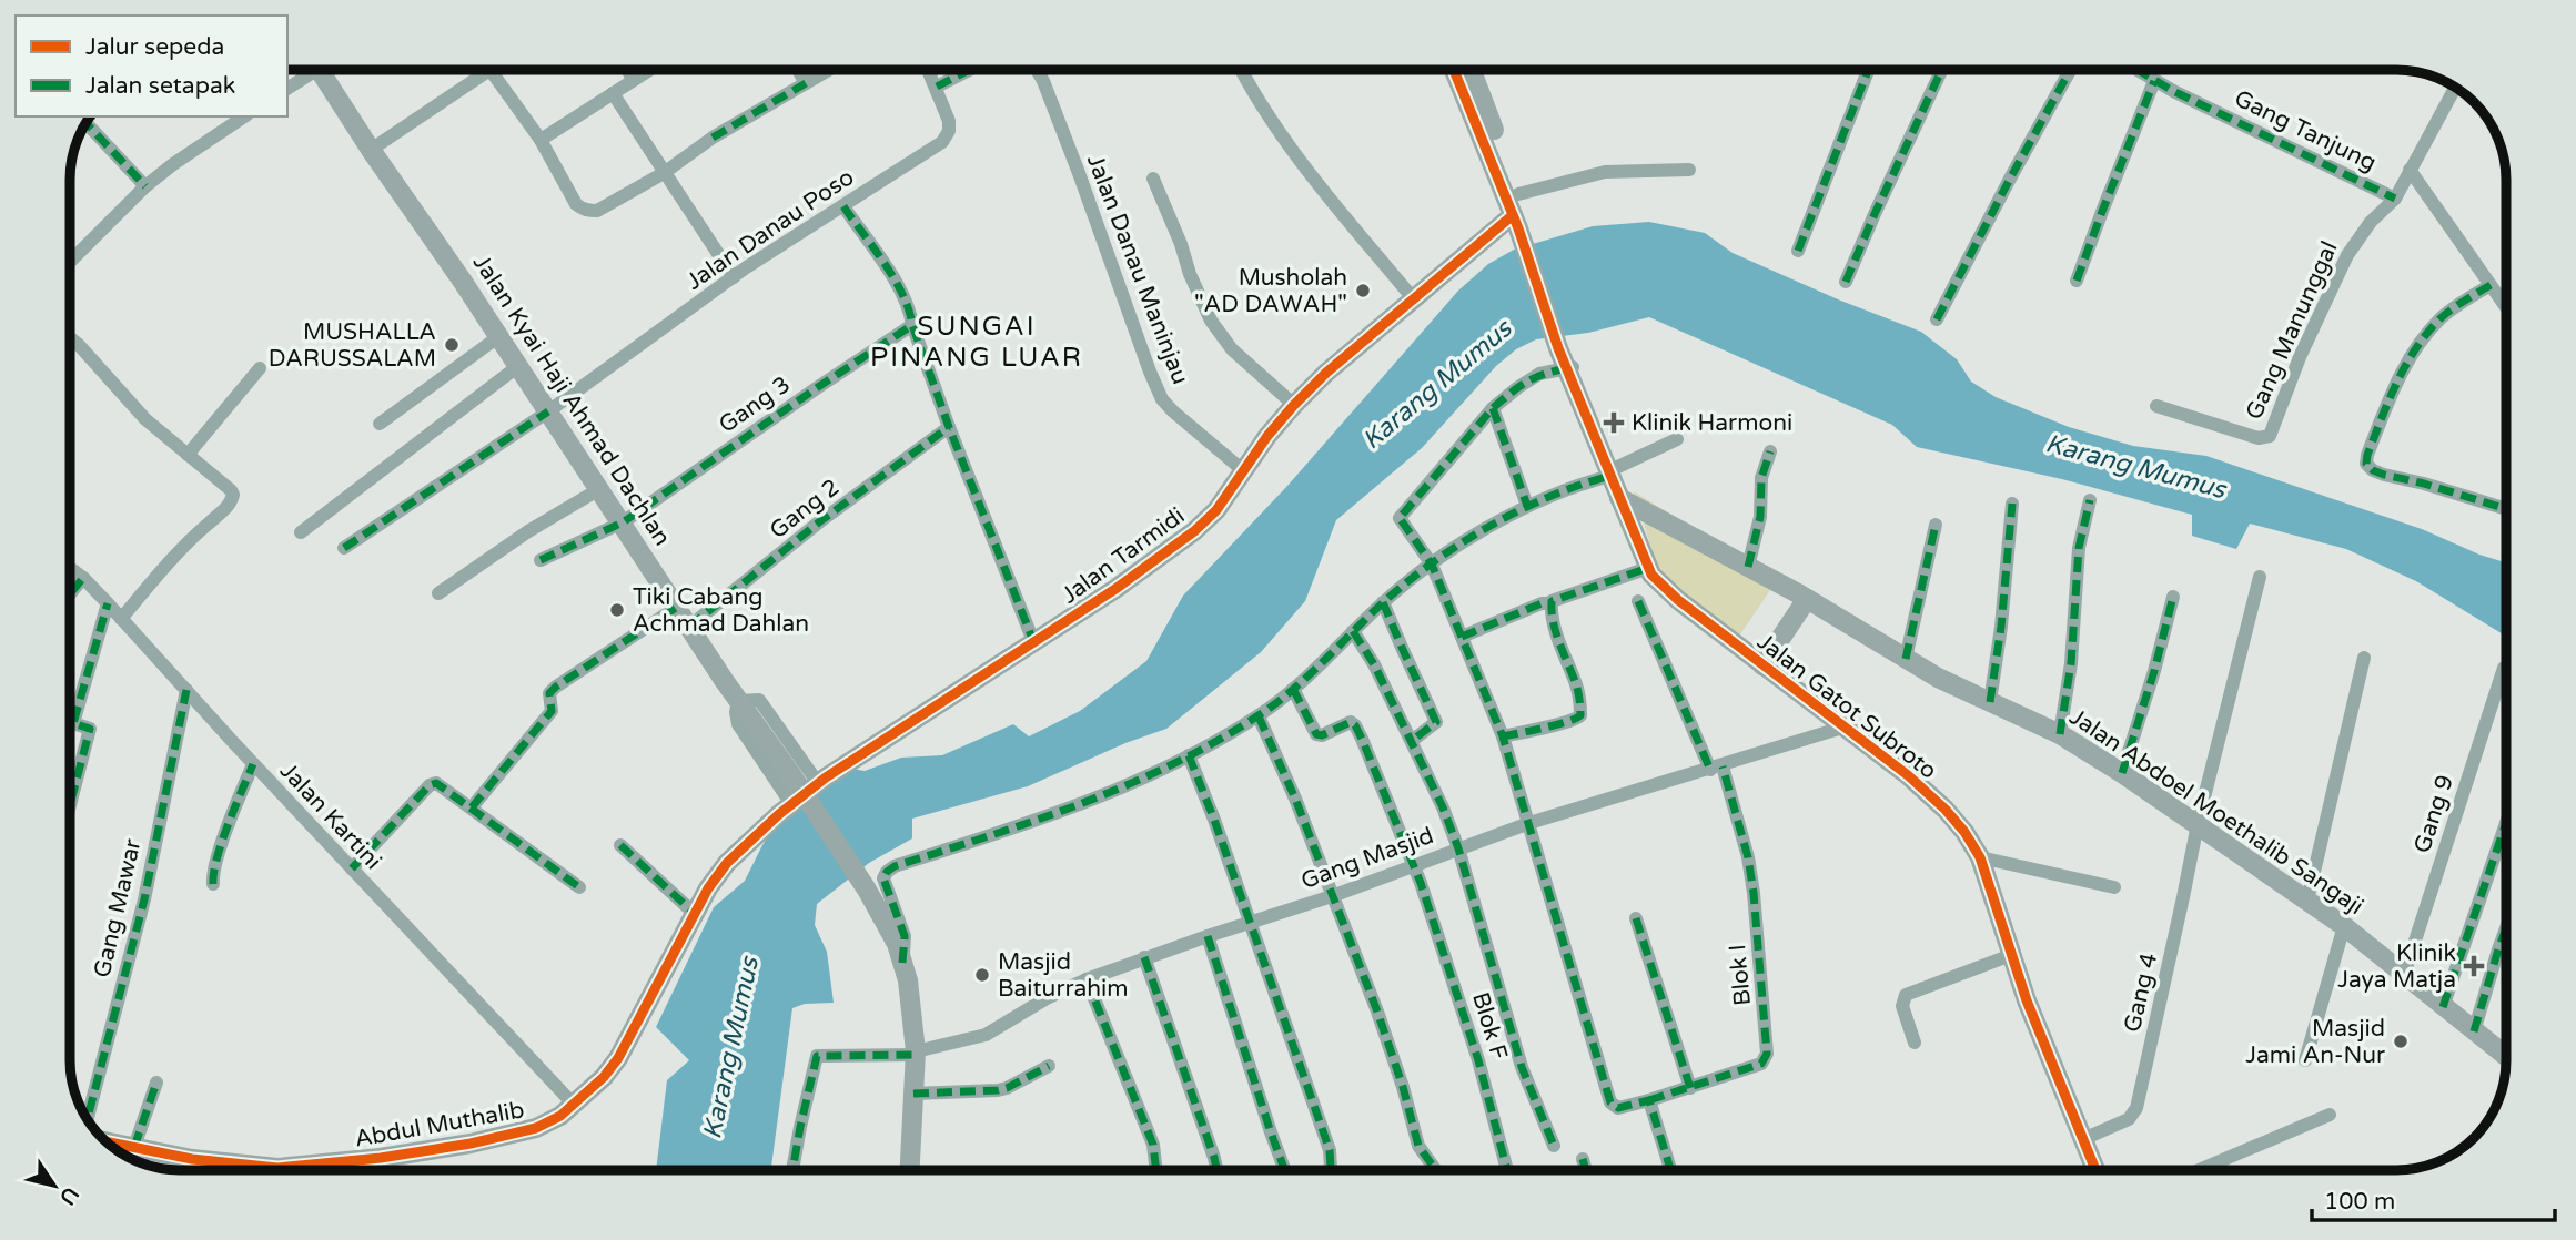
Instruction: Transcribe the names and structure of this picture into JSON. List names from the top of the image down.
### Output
{
  "streets": {
    "street": [
      "Gang Tanjung",
      "Jalan Danau Poso",
      "Jalan Danau Maninjau",
      "Gang Manunggal",
      "Jalan Kyai Haji Ahmad Dachlan",
      "Gang 3",
      "Gang 2",
      "Jalan Tarmidi",
      "Jalan Gatot Subroto",
      "Jalan Abdoel Moethalib Sangaji",
      "Gang 9",
      "Jalan Kartini",
      "Gang Masjid",
      "Gang Mawar",
      "Blok I",
      "Gang 4",
      "Blok F",
      "Abdul Muthalib"
    ]
  },
  "crossings": [
    ["Gang Tanjung", "Gang Manunggal"],
    ["Jalan Danau Poso", "Jalan Kyai Haji Ahmad Dachlan"],
    ["Jalan Danau Maninjau", "Jalan Tarmidi"],
    ["Jalan Kyai Haji Ahmad Dachlan", "Gang 3"],
    ["Jalan Kyai Haji Ahmad Dachlan", "Gang 2"],
    ["Jalan Kyai Haji Ahmad Dachlan", "Gang Masjid"],
    ["Jalan Tarmidi", "Jalan Gatot Subroto"],
    ["Jalan Tarmidi", "Abdul Muthalib"],
    ["Jalan Gatot Subroto", "Jalan Abdoel Moethalib Sangaji"],
    ["Jalan Gatot Subroto", "Gang Masjid"],
    ["Jalan Gatot Subroto", "Gang 4"],
    ["Jalan Abdoel Moethalib Sangaji", "Gang 9"],
    ["Jalan Abdoel Moethalib Sangaji", "Gang 4"],
    ["Jalan Kartini", "Gang Mawar"],
    ["Jalan Kartini", "Abdul Muthalib"],
    ["Gang Masjid", "Blok I"],
    ["Gang Masjid", "Blok F"]
  ],
  "districts": ["SUNGAI PINANG LUAR"],
  "water": ["Karang Mumus"],
  "places": {
    "other": [
      "Musholah \"AD DAWAH\"",
      "MUSHALLA DARUSSALAM",
      "Tiki Cabang Achmad Dahlan",
      "Masjid Baiturrahim",
      "Masjid Jami An-Nur"
    ],
    "health": ["Klinik Harmoni", "Klinik Jaya Matja"]
  },
  "legend": ["Jalur sepeda", "Jalan setapak"],
  "scale_bar": "100 m",
  "north": "bottom right"
}
